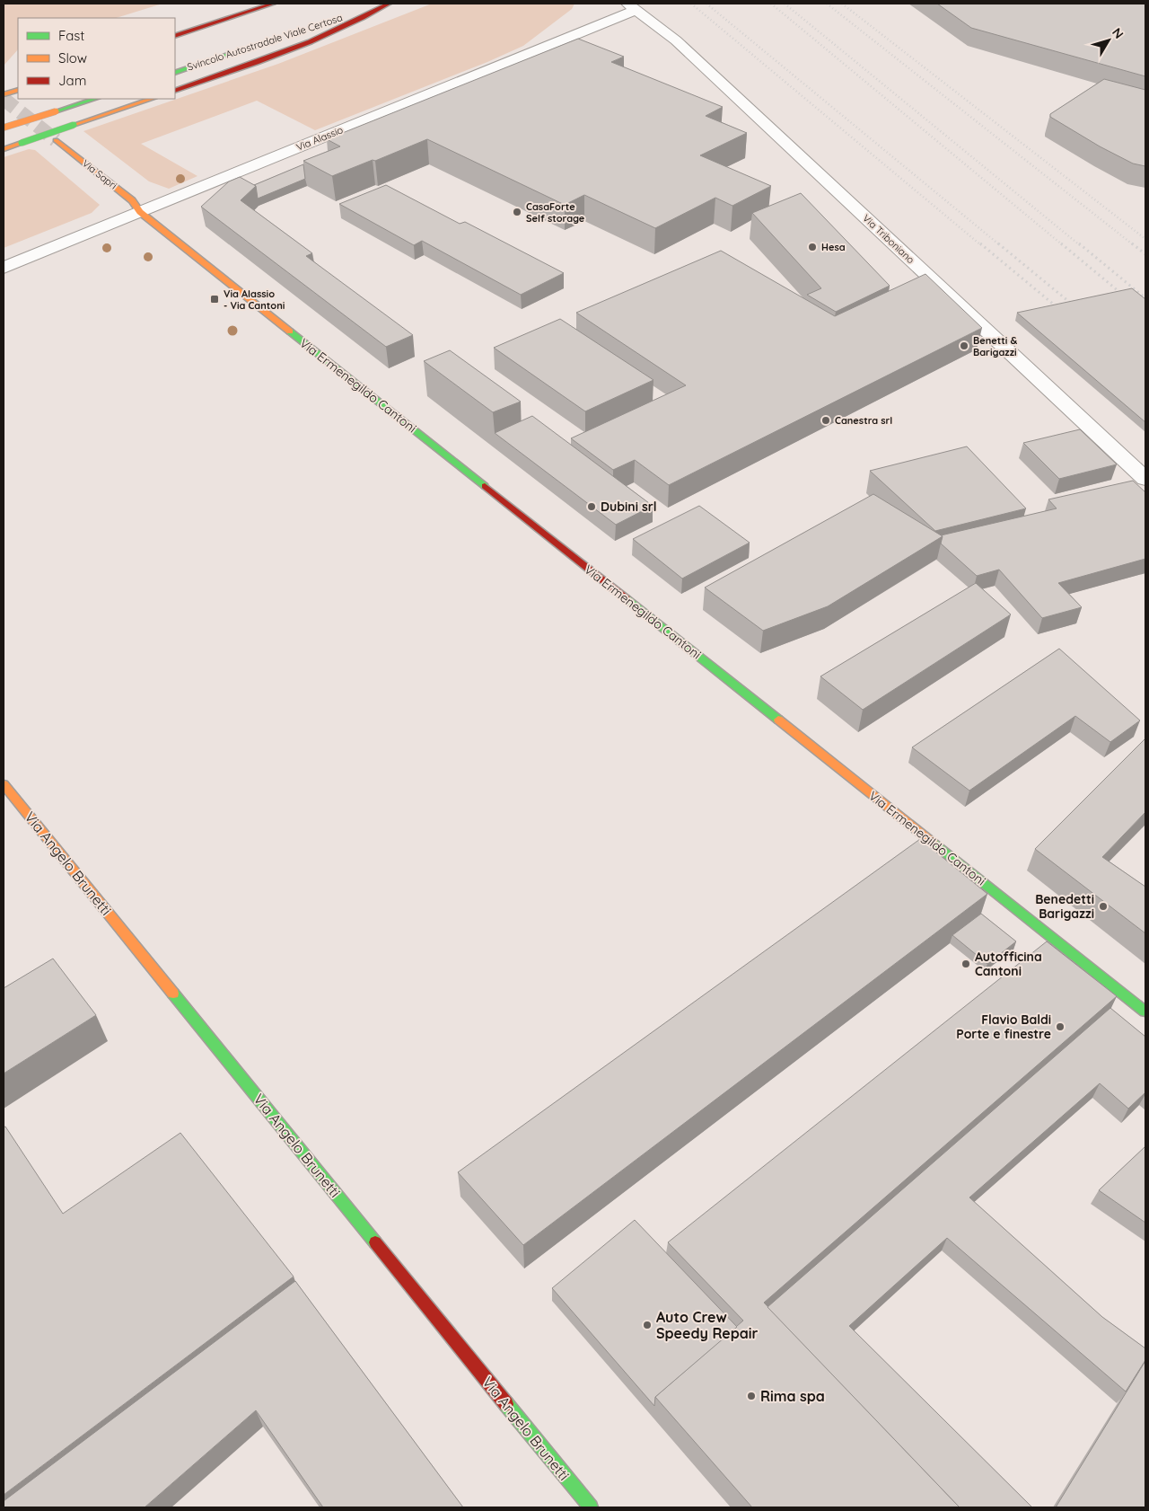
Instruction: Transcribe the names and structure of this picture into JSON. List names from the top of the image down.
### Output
{
  "streets": {
    "main road": [
      "Svincolo Autostradale Viale Certosa",
      "Via Sapri",
      "Via Ermenegildo Cantoni",
      "Via Angelo Brunetti"
    ],
    "street": ["Via Alassio", "Via Triboniano"]
  },
  "crossings": [
    ["Via Alassio", "Via Sapri"],
    ["Via Alassio", "Via Triboniano"],
    ["Via Alassio", "Via Ermenegildo Cantoni"],
    ["Via Sapri", "Via Ermenegildo Cantoni"]
  ],
  "places": {
    "other": [
      "CasaForte Self storage",
      "Hesa",
      "Benetti & Barigazzi",
      "Canestra srl",
      "Dubini srl",
      "Benedetti Barigazzi",
      "Autofficina Cantoni",
      "Flavio Baldi Porte e finestre",
      "Auto Crew Speedy Repair",
      "Rima spa"
    ],
    "transit": ["Via Alassio - Via Cantoni"]
  },
  "legend": ["Fast", "Slow", "Jam"],
  "north": "top right"
}
